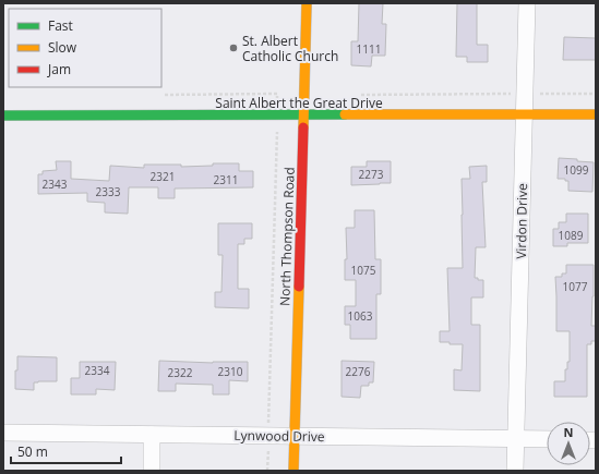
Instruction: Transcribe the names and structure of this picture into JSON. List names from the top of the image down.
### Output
{
  "streets": {
    "street": [
      "Saint Albert the Great Drive",
      "Virdon Drive",
      "North Thompson Road",
      "Lynwood Drive"
    ]
  },
  "crossings": [
    ["Saint Albert the Great Drive", "Virdon Drive"],
    ["Saint Albert the Great Drive", "North Thompson Road"],
    ["Virdon Drive", "Lynwood Drive"],
    ["North Thompson Road", "Lynwood Drive"]
  ],
  "places": ["St. Albert Catholic Church"],
  "house_numbers": [
    "1111",
    "1099",
    "2273",
    "2321",
    "2311",
    "2343",
    "2333",
    "1089",
    "1075",
    "1077",
    "1063",
    "2334",
    "2310",
    "2276",
    "2322"
  ],
  "legend": ["Fast", "Slow", "Jam"],
  "scale_bar": "50 m",
  "north": "top"
}
